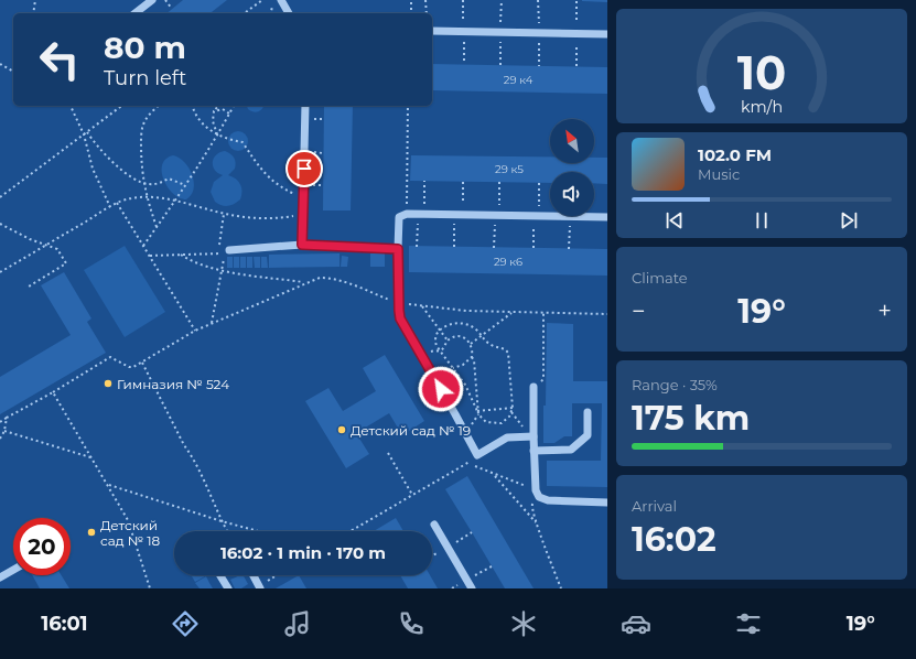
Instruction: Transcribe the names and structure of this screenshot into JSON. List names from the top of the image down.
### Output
{
  "places": ["Гимназия № 524", "Детский сад № 19", "Детский сад № 18"],
  "house_numbers": ["29 к4", "29 к5", "29 к6"],
  "north": "top left",
  "page": {
    "turn": ["80 m", "Turn left"],
    "song": ["102.0 FM", "Music"],
    "tile": [
      "Climate",
      ["Range · 35%", "175 km"],
      ["Arrival", "16:02"]
    ],
    "heat": ["−", "19°", "+"],
    "limit": "20",
    "trip": "16:02 · 1 min · 170 m",
    "tabs": ["16:01", "19°"],
    "gauge": ["10", "km/h"]
  }
}
